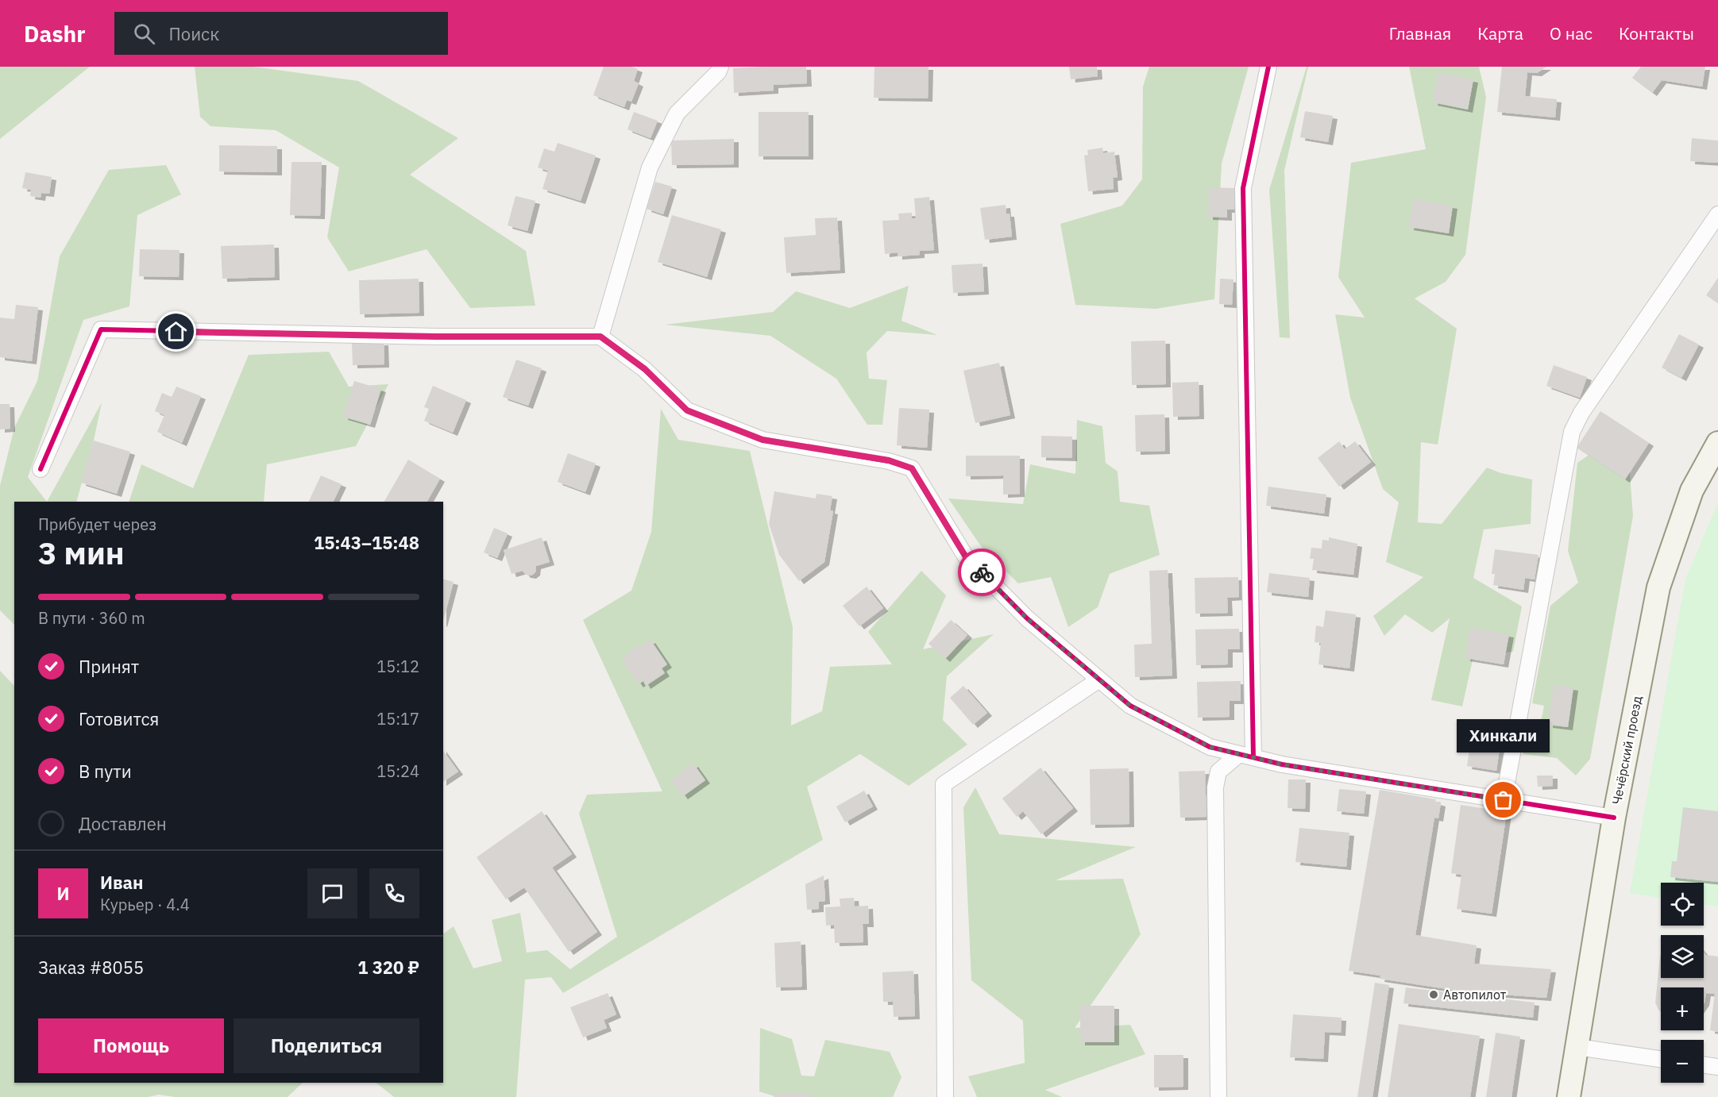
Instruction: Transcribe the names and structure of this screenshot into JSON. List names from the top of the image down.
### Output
{
  "streets": {
    "main road": ["Чечёрский проезд"]
  },
  "places": ["Хинкали", "Автопилот"],
  "page": {
    "header": "Dashr",
    "search": "Поиск",
    "nav": [
      "Главная",
      "Карта",
      "О нас",
      "Контакты"
    ],
    "heading": ["3 мин", "Прибудет через", "15:43–15:48"],
    "panel": [
      "Иван",
      "Курьер · 4.4",
      "Заказ #8055",
      "1 320 ₽"
    ],
    "bar": "В пути · 360 m",
    "list": [
      ["Принят", "15:12"],
      ["Готовится", "15:17"],
      ["В пути", "15:24"],
      "Доставлен"
    ],
    "bubble": "Хинкали",
    "round": "И",
    "map_buttons": ["+", "−"],
    "buttons": ["Помощь", "Поделиться"]
  }
}
